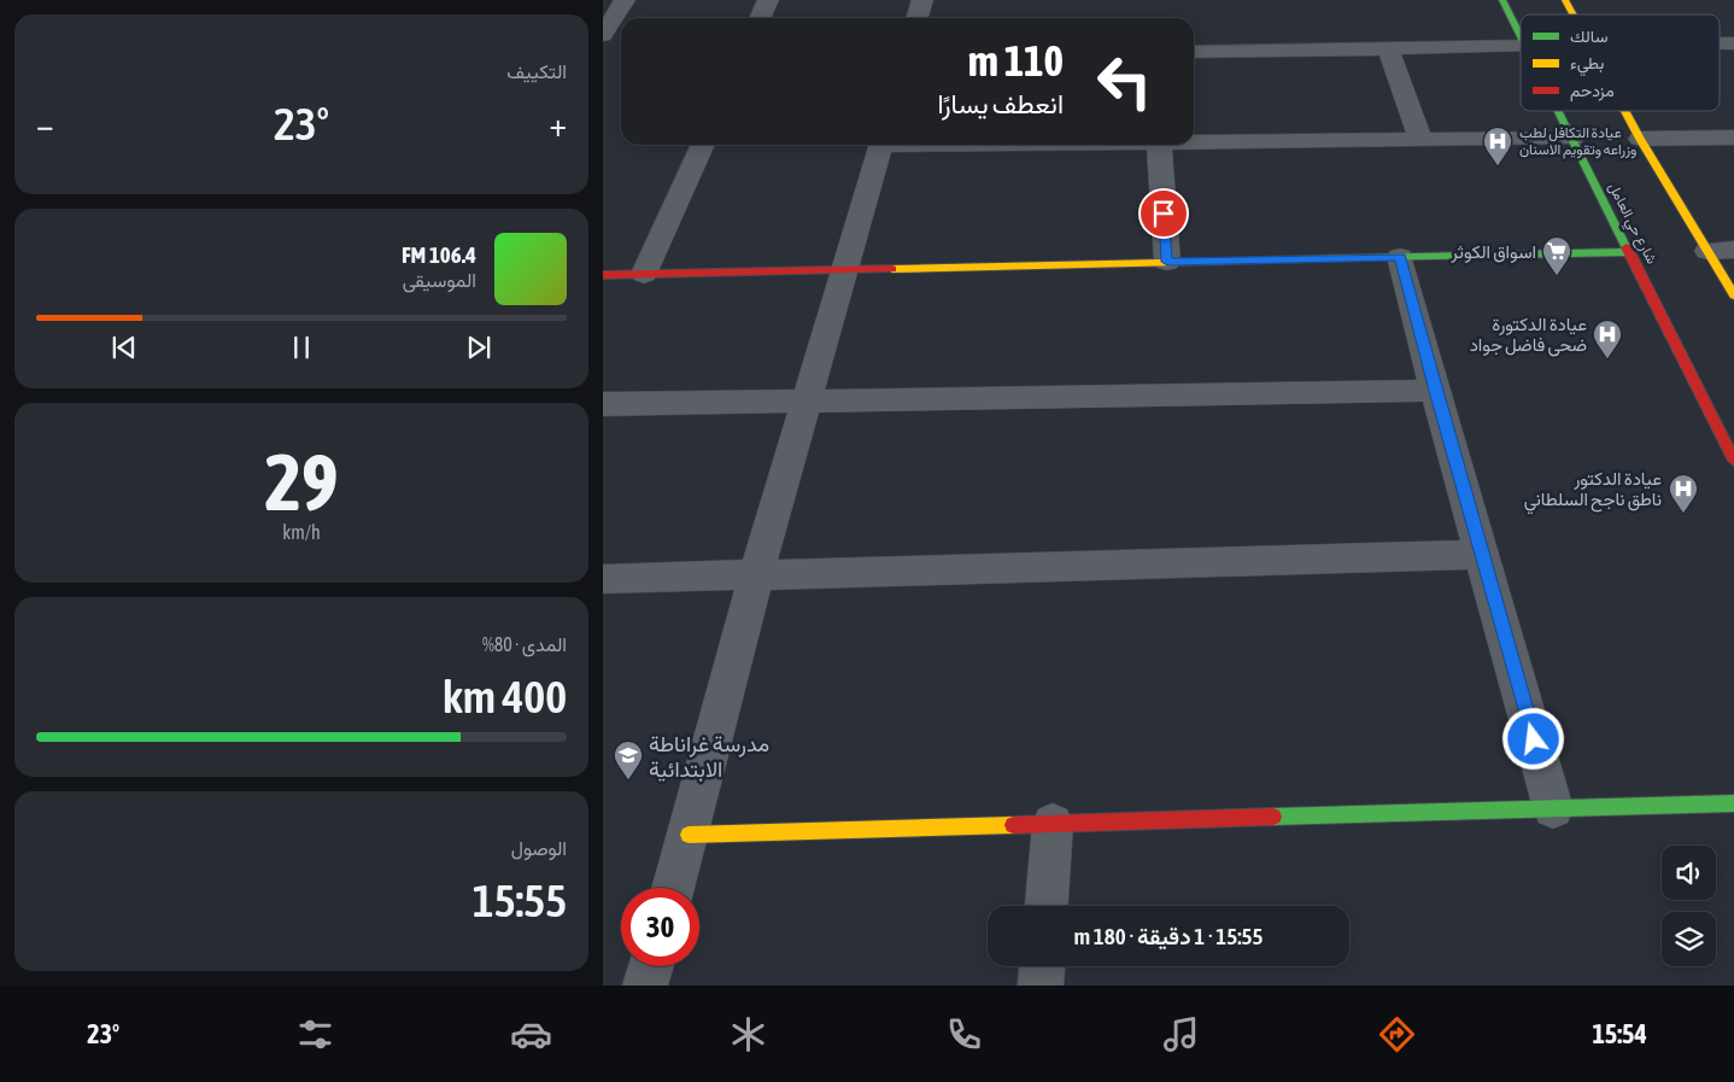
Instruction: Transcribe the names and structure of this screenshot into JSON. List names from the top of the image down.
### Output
{
  "streets": {
    "street": ["شارع حي العامل"]
  },
  "places": {
    "hospital": ["عيادة التكافل لطب وزراعه وتقويم الاسنان", "عيادة الدكتورة ضحى فاضل جواد", "عيادة الدكتور ناطق ناجح السلطاني"],
    "supermarket": ["اسواق الكوثر"],
    "school or university": ["مدرسة غراناطة الابتدائية"]
  },
  "legend": ["سالك", "بطيء", "مزدحم"],
  "page": {
    "tile": [
      "التكييف",
      ["29", "km/h"],
      ["المدى · 80%", "400 km"],
      ["الوصول", "15:55"]
    ],
    "turn": ["110 m", "انعطف يسارًا"],
    "heat": ["−", "23°", "+"],
    "song": ["106.4 FM", "الموسيقى"],
    "limit": "30",
    "trip": "15:55 · 1 دقيقة · 180 m",
    "tabs": ["15:54", "23°"]
  }
}
